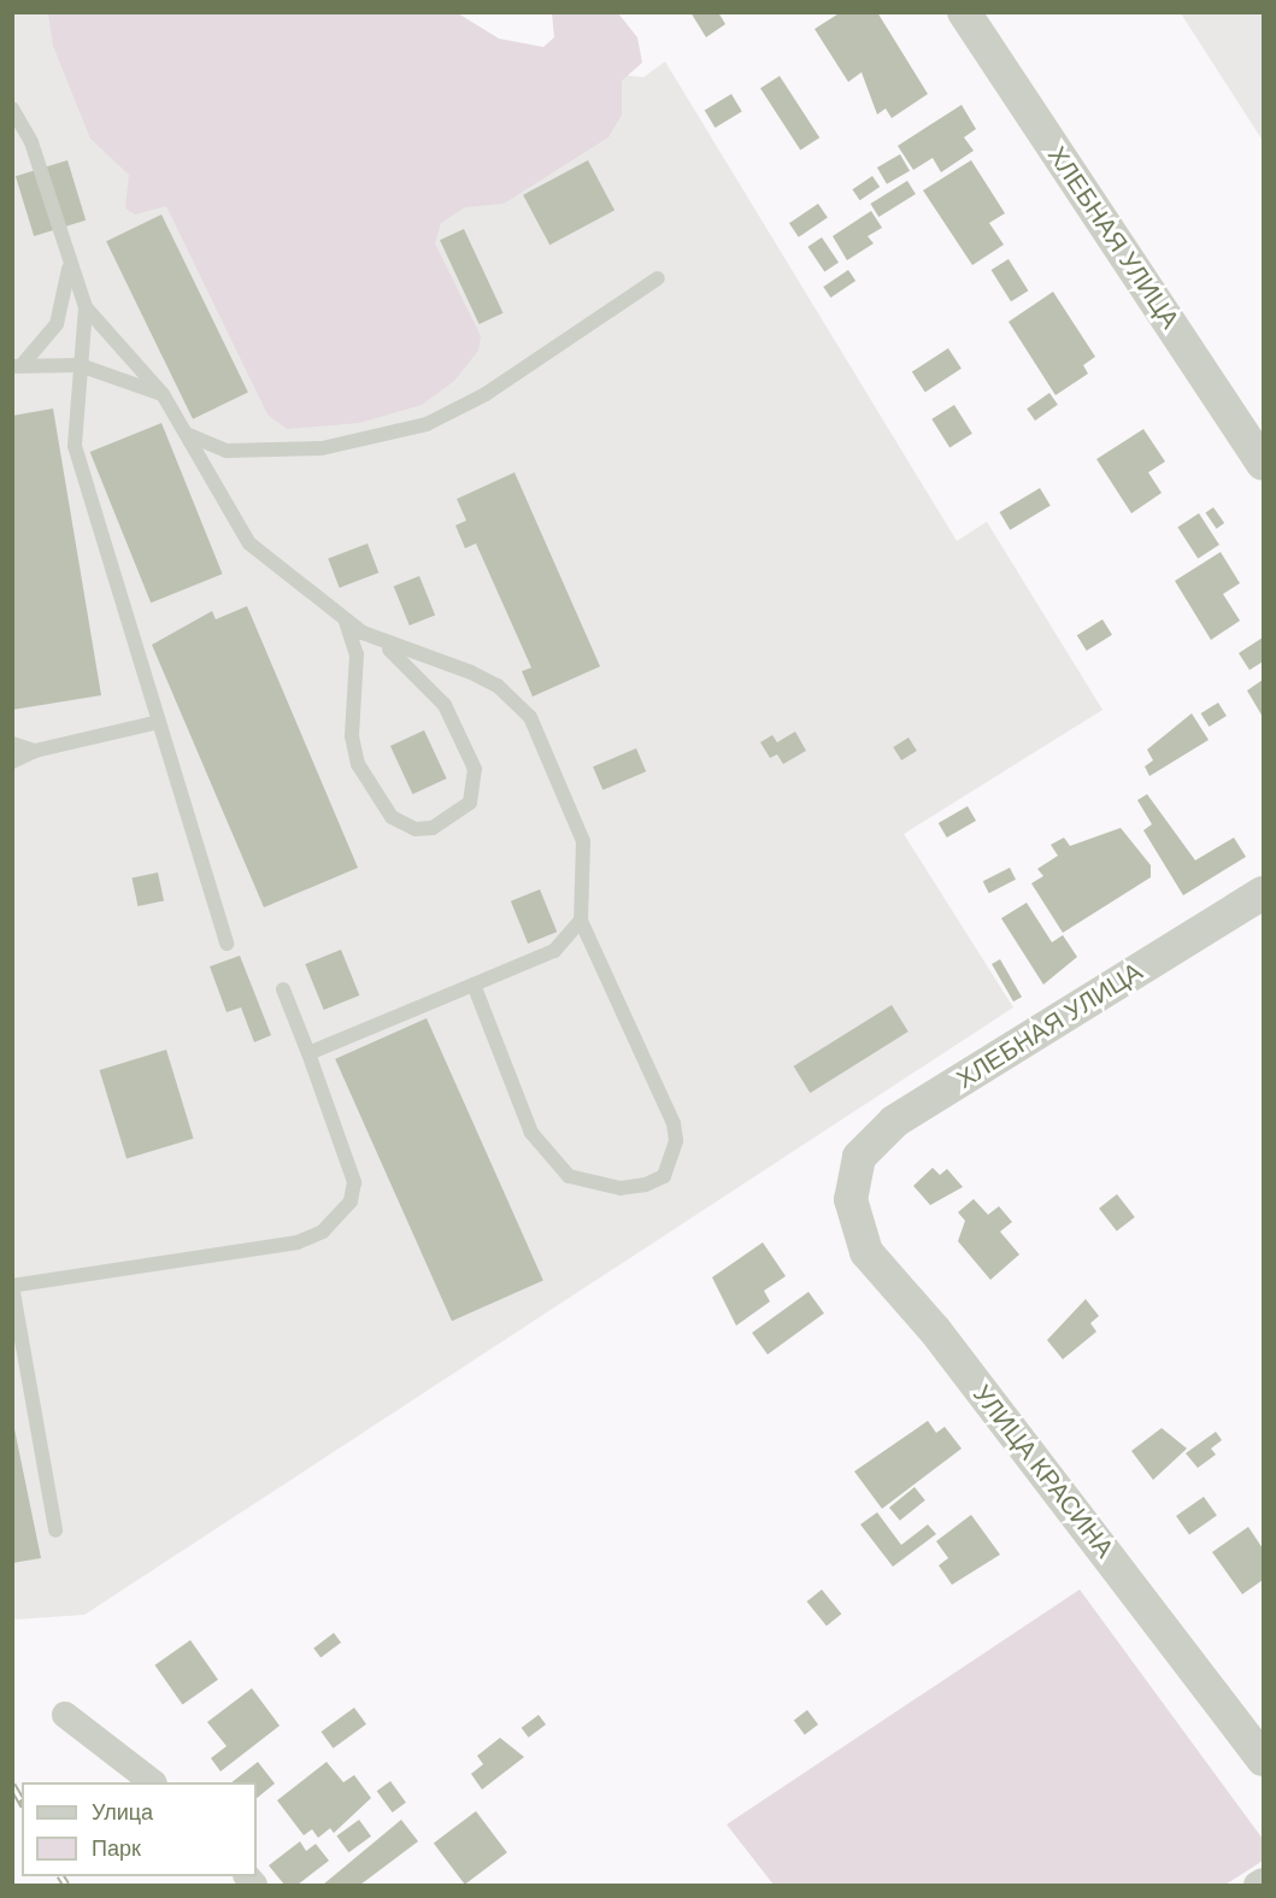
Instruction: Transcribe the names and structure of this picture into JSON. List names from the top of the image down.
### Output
{
  "streets": {
    "street": ["ХЛЕБНАЯ УЛИЦА", "УЛИЦА КРАСИНА"]
  },
  "crossings": [
    ["ХЛЕБНАЯ УЛИЦА", "УЛИЦА КРАСИНА"]
  ],
  "legend": ["Улица", "Парк"]
}
